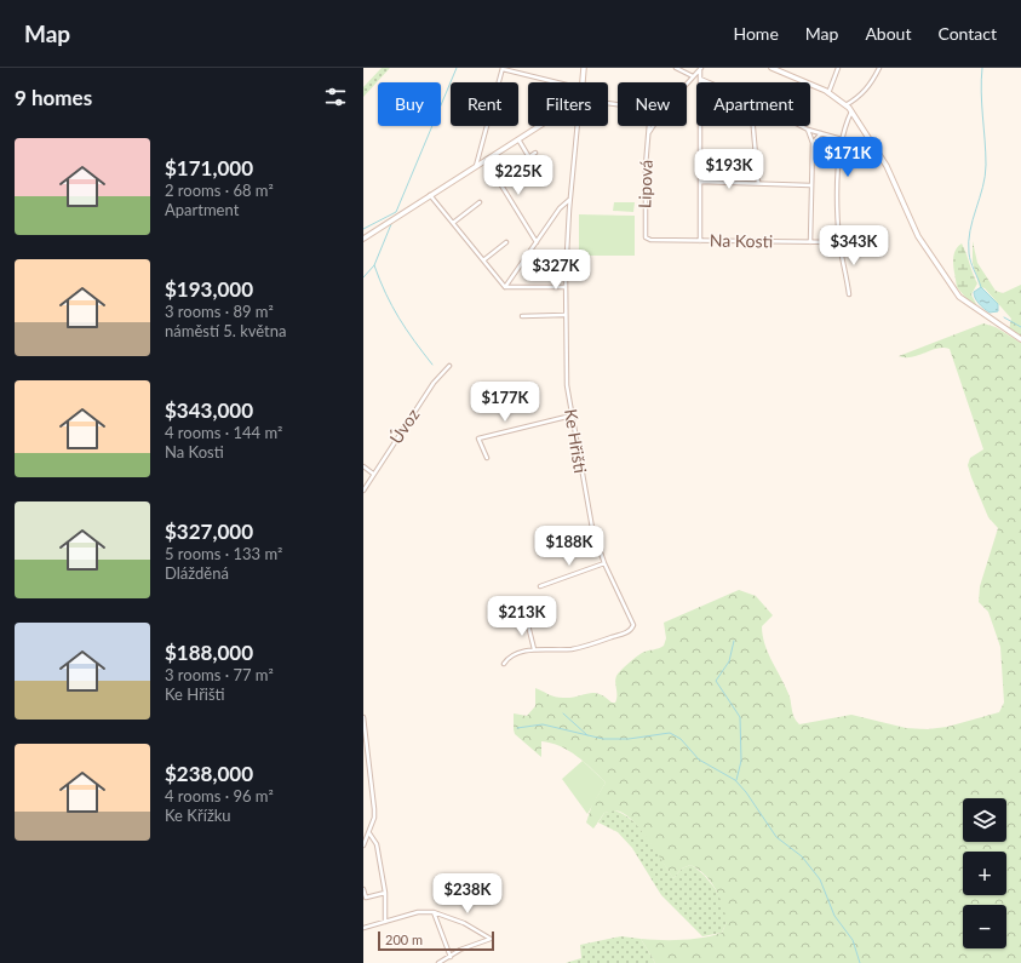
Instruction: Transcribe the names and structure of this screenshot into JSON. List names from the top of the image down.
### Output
{
  "streets": {
    "street": [
      "Lipová",
      "Na Kosti",
      "Úvoz",
      "Ke Hřišti"
    ]
  },
  "crossings": [
    ["Lipová", "Na Kosti"]
  ],
  "scale_bar": "200 m",
  "page": {
    "header": "Map",
    "nav": [
      "Home",
      "Map",
      "About",
      "Contact"
    ],
    "heading": "9 homes",
    "chip": [
      "Buy",
      "Rent",
      "Filters",
      "New",
      "Apartment"
    ],
    "list": [
      {
        "name": "$171,000",
        "note": "2 rooms · 68 m² · Apartment"
      },
      {
        "name": "$193,000",
        "note": "3 rooms · 89 m² · náměstí 5. května"
      },
      {
        "name": "$343,000",
        "note": "4 rooms · 144 m² · Na Kosti"
      },
      {
        "name": "$327,000",
        "note": "5 rooms · 133 m² · Dlážděná"
      },
      {
        "name": "$188,000",
        "note": "3 rooms · 77 m² · Ke Hřišti"
      },
      {
        "name": "$238,000",
        "note": "4 rooms · 96 m² · Ke Křížku"
      }
    ],
    "price": [
      "$171K",
      "$193K",
      "$225K",
      "$343K",
      "$327K",
      "$177K",
      "$188K",
      "$213K",
      "$238K"
    ],
    "map_buttons": ["+", "−"],
    "scale": "200 m"
  }
}
